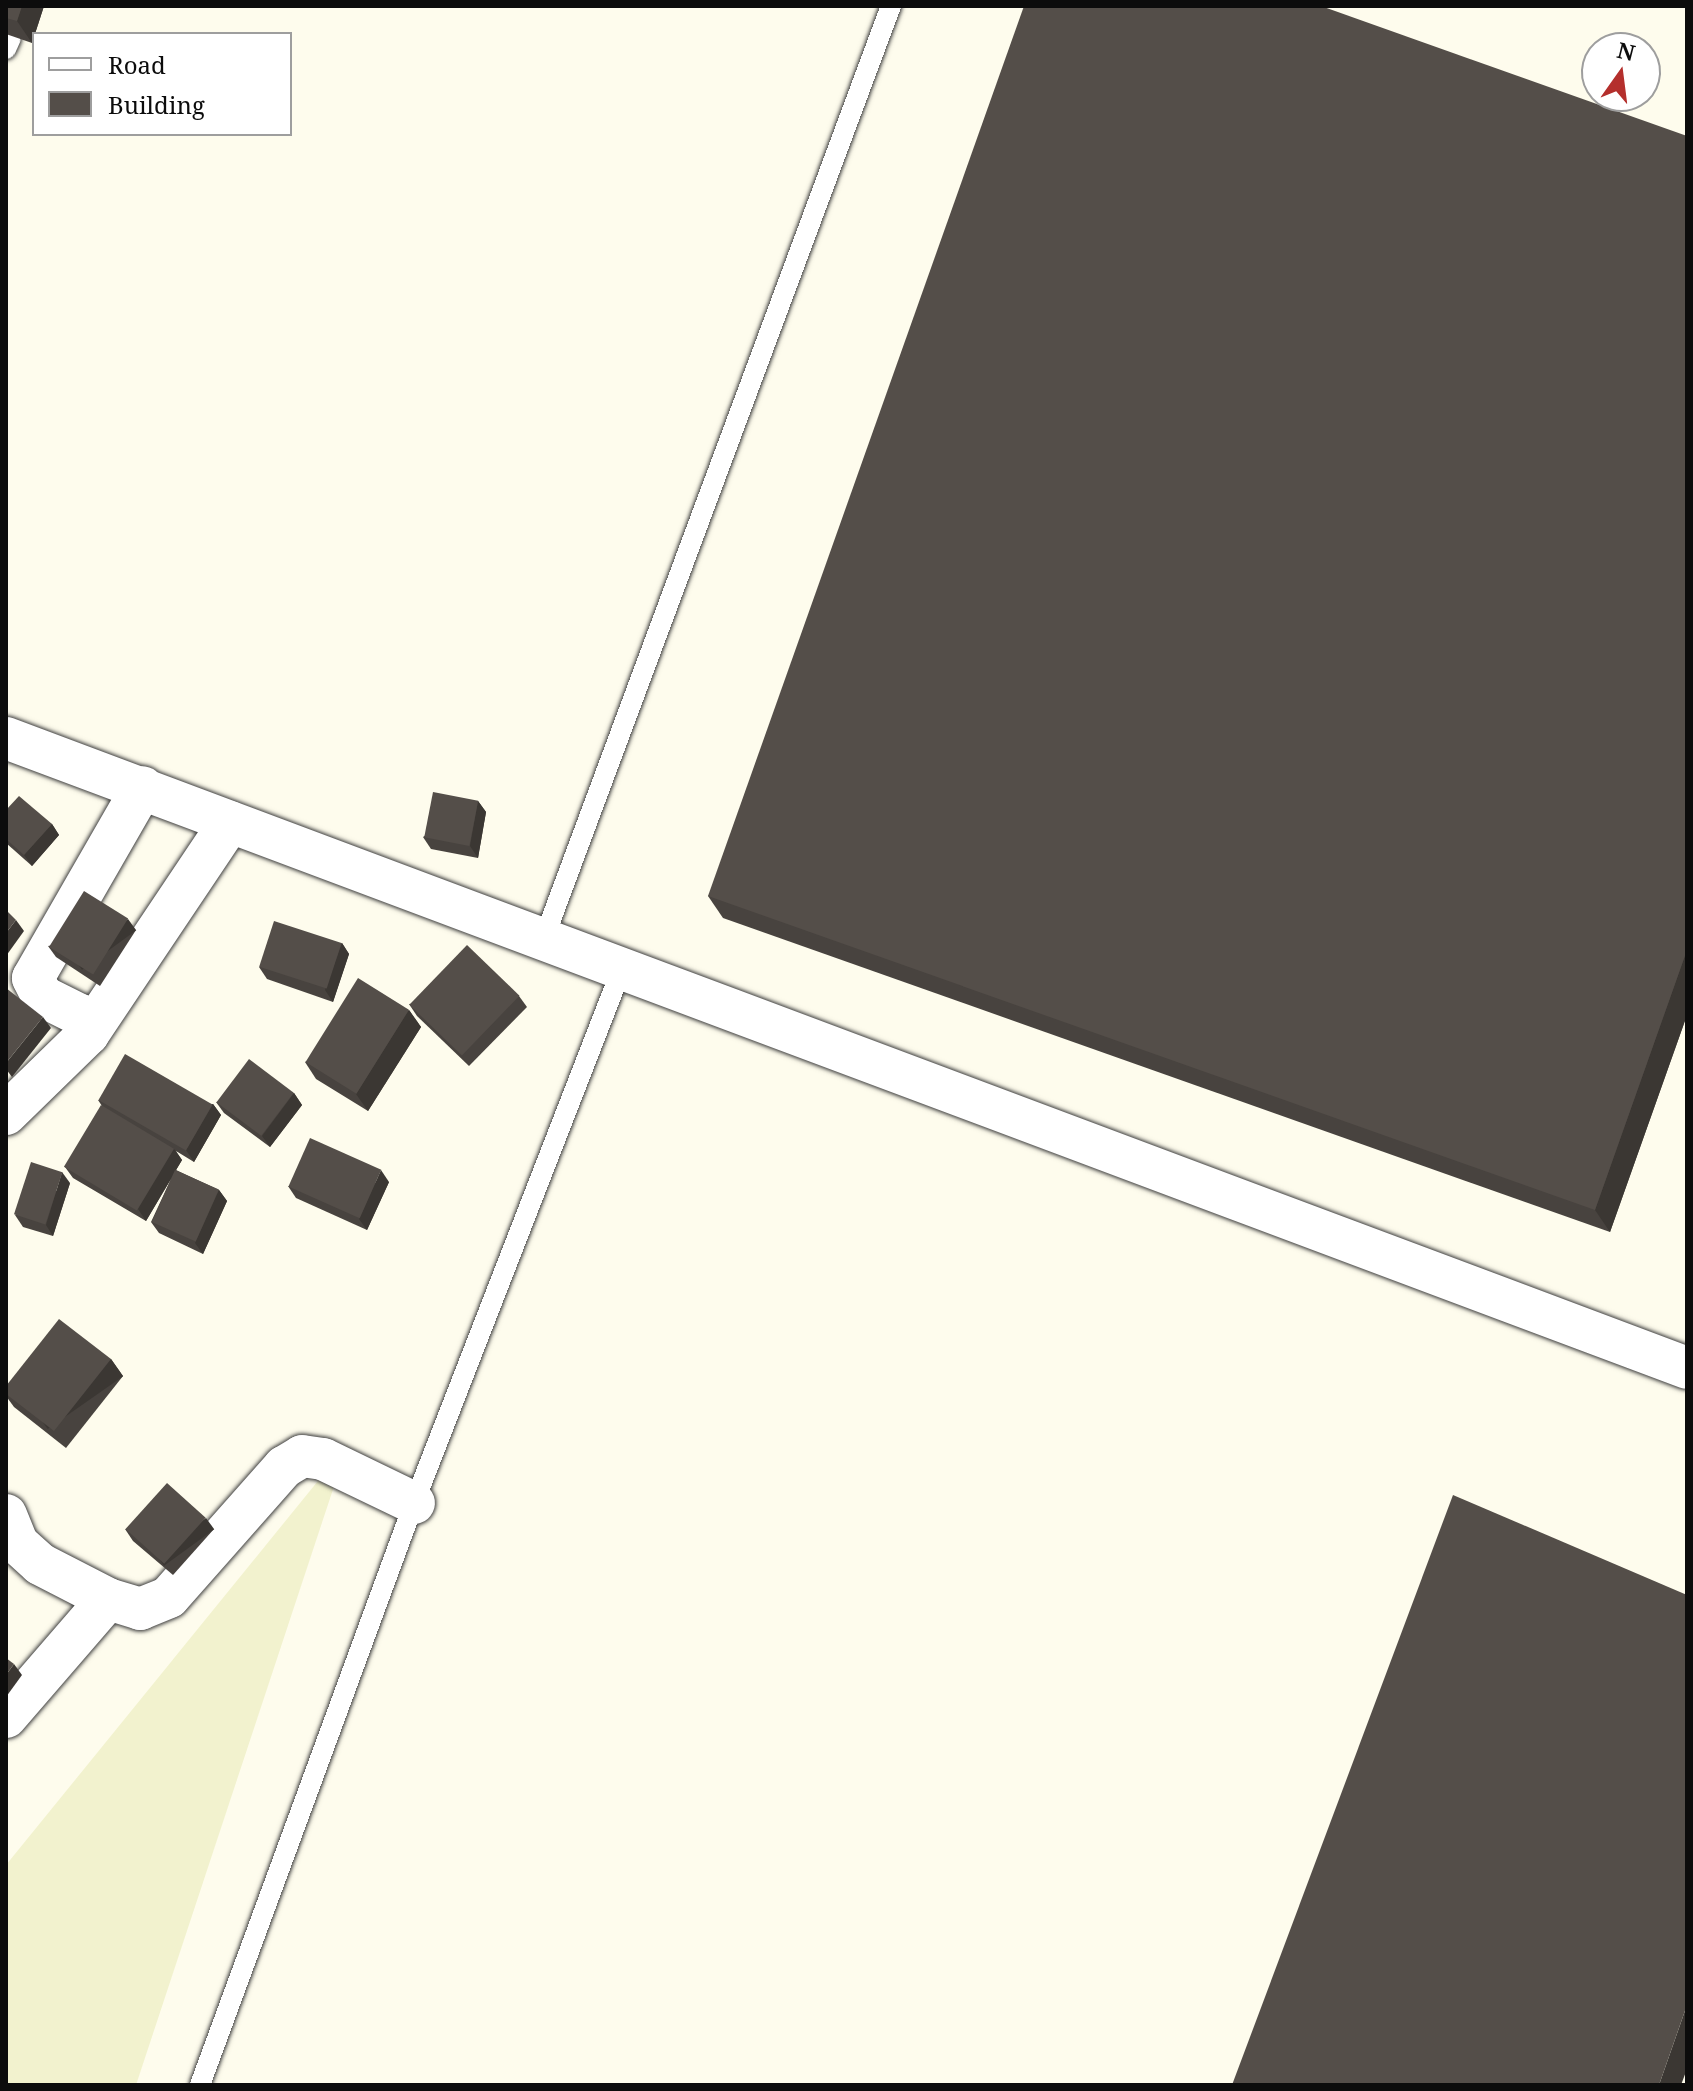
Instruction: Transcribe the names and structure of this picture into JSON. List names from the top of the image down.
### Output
{
  "legend": ["Road", "Building"],
  "north": "top"
}
